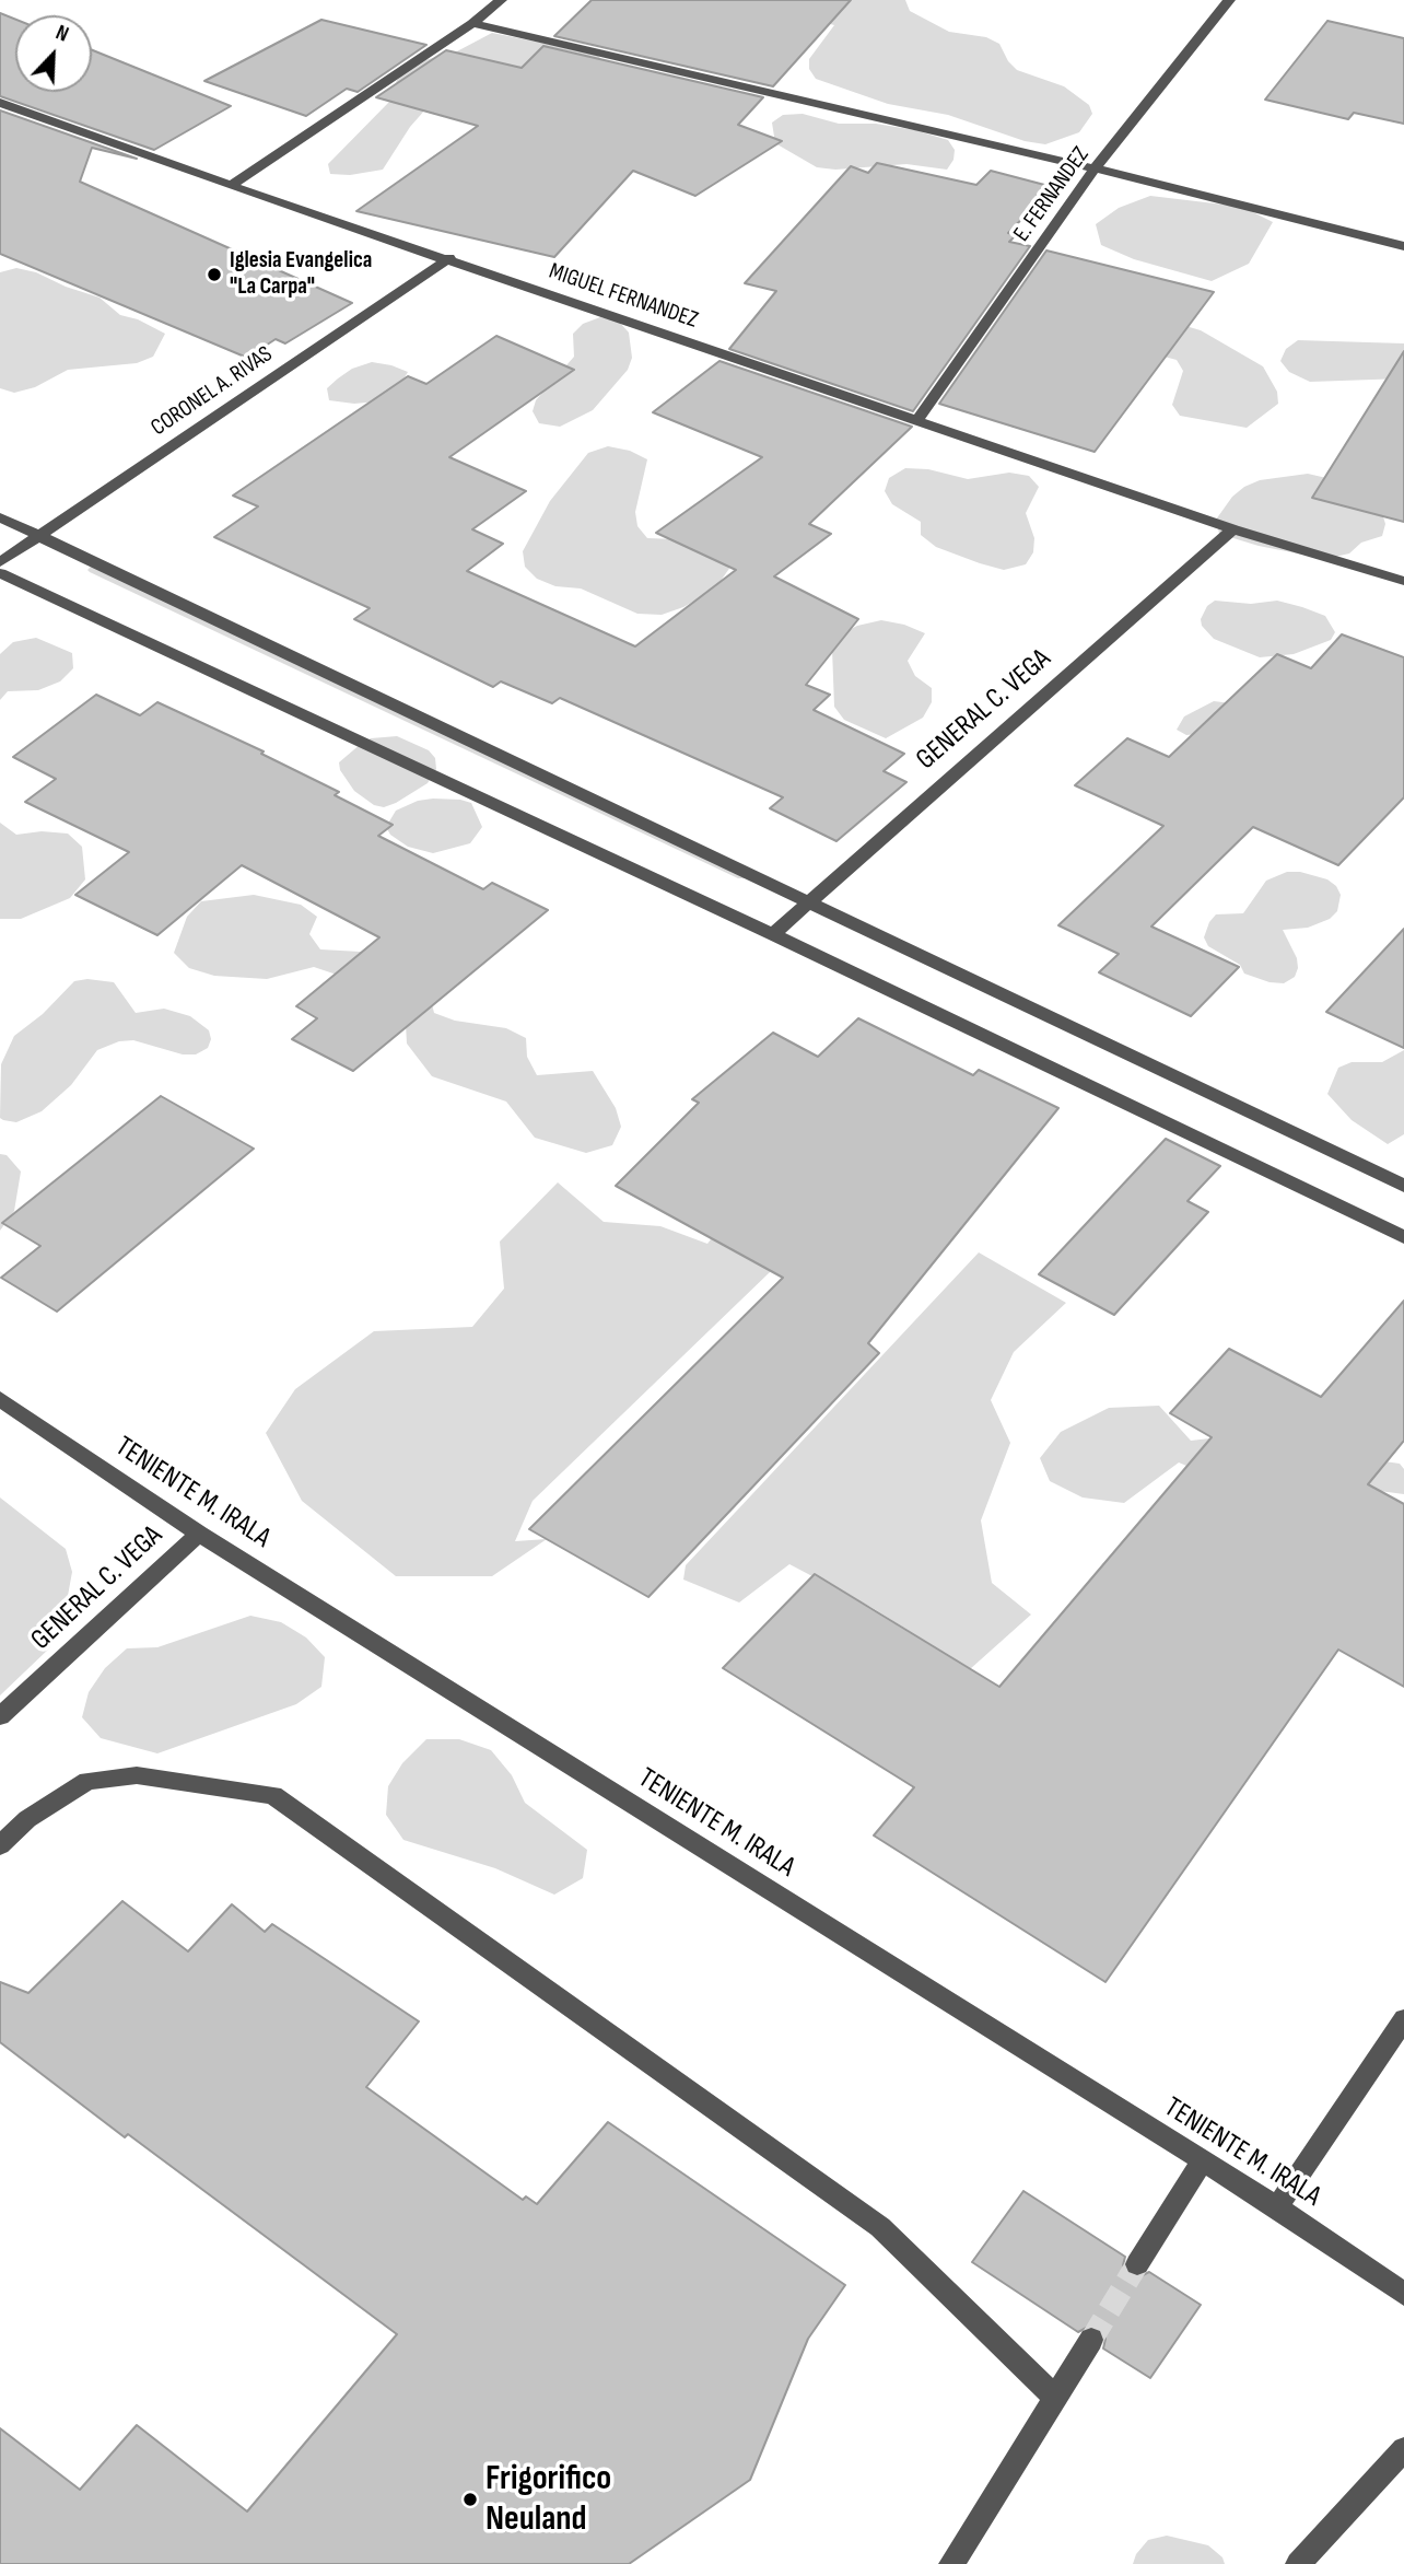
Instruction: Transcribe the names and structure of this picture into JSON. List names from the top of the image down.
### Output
{
  "streets": {
    "street": [
      "E. FERNANDEZ",
      "MIGUEL FERNANDEZ",
      "CORONEL A. RIVAS",
      "GENERAL C. VEGA",
      "TENIENTE M. IRALA"
    ]
  },
  "crossings": [
    ["E. FERNANDEZ", "MIGUEL FERNANDEZ"],
    ["MIGUEL FERNANDEZ", "CORONEL A. RIVAS"],
    ["MIGUEL FERNANDEZ", "GENERAL C. VEGA"],
    ["GENERAL C. VEGA", "TENIENTE M. IRALA"]
  ],
  "places": ["Iglesia Evangelica \"La Carpa\"", "Frigorifico Neuland"],
  "north": "top right"
}
